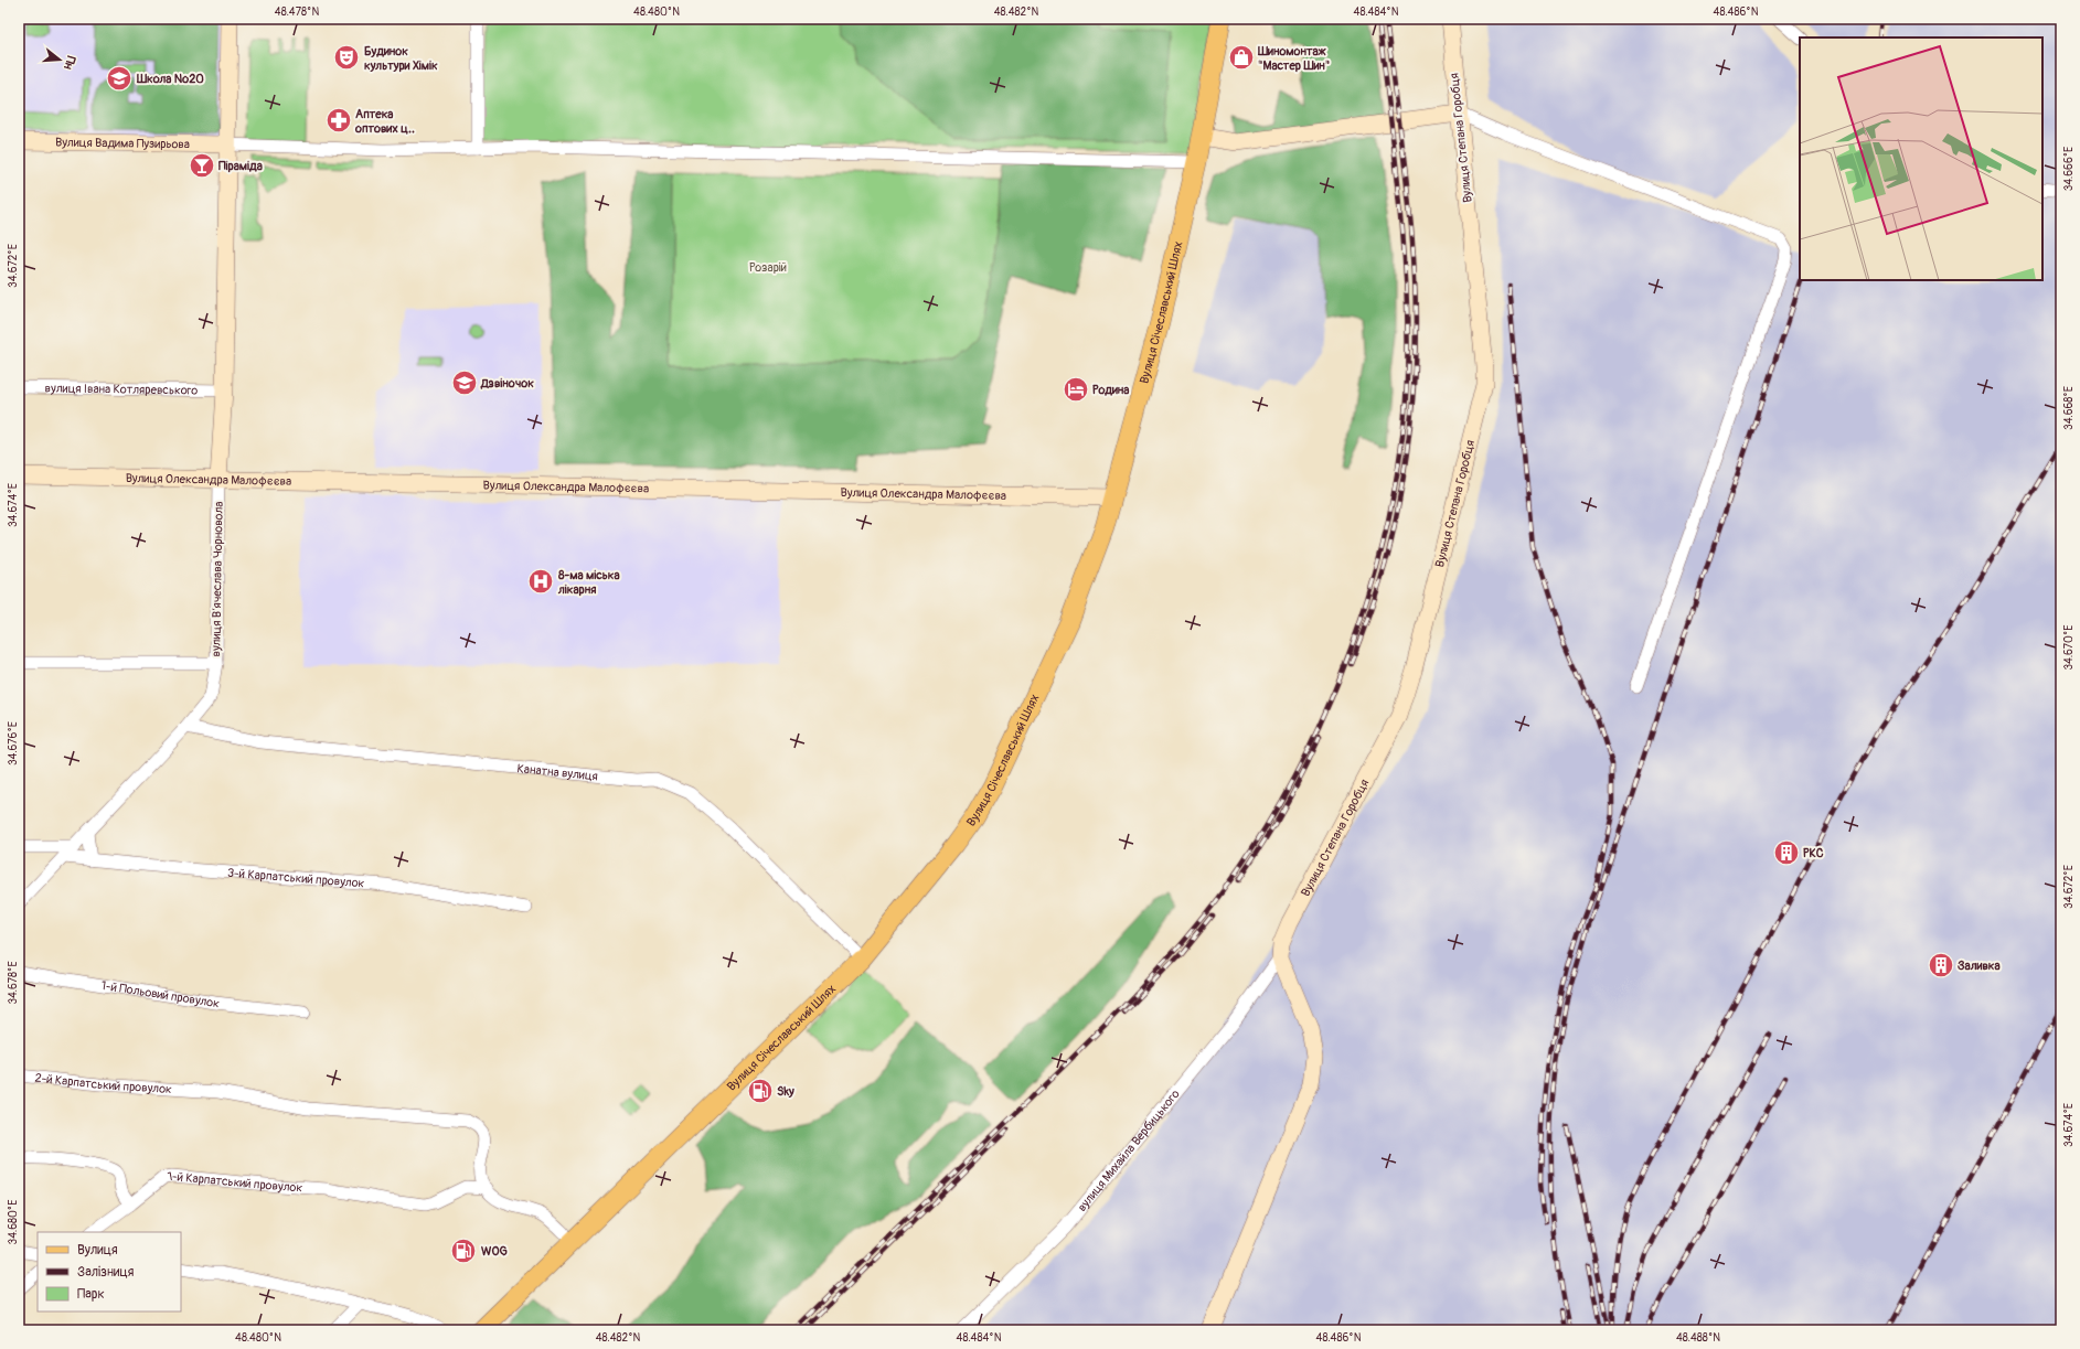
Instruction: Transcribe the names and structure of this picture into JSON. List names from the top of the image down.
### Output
{
  "streets": {
    "main road": ["Вулиця Січеславський Шлях"],
    "street": [
      "Вулиця Степана Горобця",
      "Вулиця Вадима Пузирьова",
      "вулиця Івана Котляревського",
      "Вулиця Олександра Малофєєва",
      "вулиця Вʼячеслава Чорновола",
      "Канатна вулиця",
      "3-й Карпатський провулок",
      "1-й Польовий провулок",
      "2-й Карпатський провулок",
      "вулиця Михайла Вербицького",
      "1-й Карпатський провулок"
    ]
  },
  "crossings": [
    ["Вулиця Степана Горобця", "вулиця Михайла Вербицького"],
    ["Вулиця Вадима Пузирьова", "вулиця Вʼячеслава Чорновола"],
    ["Вулиця Січеславський Шлях", "Вулиця Олександра Малофєєва"],
    ["Вулиця Січеславський Шлях", "Канатна вулиця"],
    ["вулиця Івана Котляревського", "вулиця Вʼячеслава Чорновола"],
    ["Вулиця Олександра Малофєєва", "вулиця Вʼячеслава Чорновола"],
    ["вулиця Вʼячеслава Чорновола", "Канатна вулиця"],
    ["вулиця Вʼячеслава Чорновола", "3-й Карпатський провулок"],
    ["2-й Карпатський провулок", "1-й Карпатський провулок"]
  ],
  "parks": ["Розарій"],
  "places": {
    "theatre": ["Будинок культури Хімік"],
    "shop": ["Шиномонтаж \"Мастер Шин\""],
    "school or university": ["Школа №20", "Дзвіночок"],
    "pharmacy": ["Аптека оптових ц‥"],
    "bar": ["Піраміда"],
    "hotel": ["Родина"],
    "hospital": ["8-ма міська лікарня"],
    "building": ["РКС", "Заливка"],
    "fuel station": ["Sky", "WOG"]
  },
  "legend": ["Вулиця", "Залізниця", "Парк"],
  "north": "right",
  "coordinates": [
    "48.478°N",
    "48.480°N",
    "48.482°N",
    "48.484°N",
    "48.486°N",
    "34.666°E",
    "34.672°E",
    "34.668°E",
    "34.674°E",
    "34.670°E",
    "34.676°E",
    "34.678°E",
    "34.680°E",
    "48.488°N"
  ]
}
